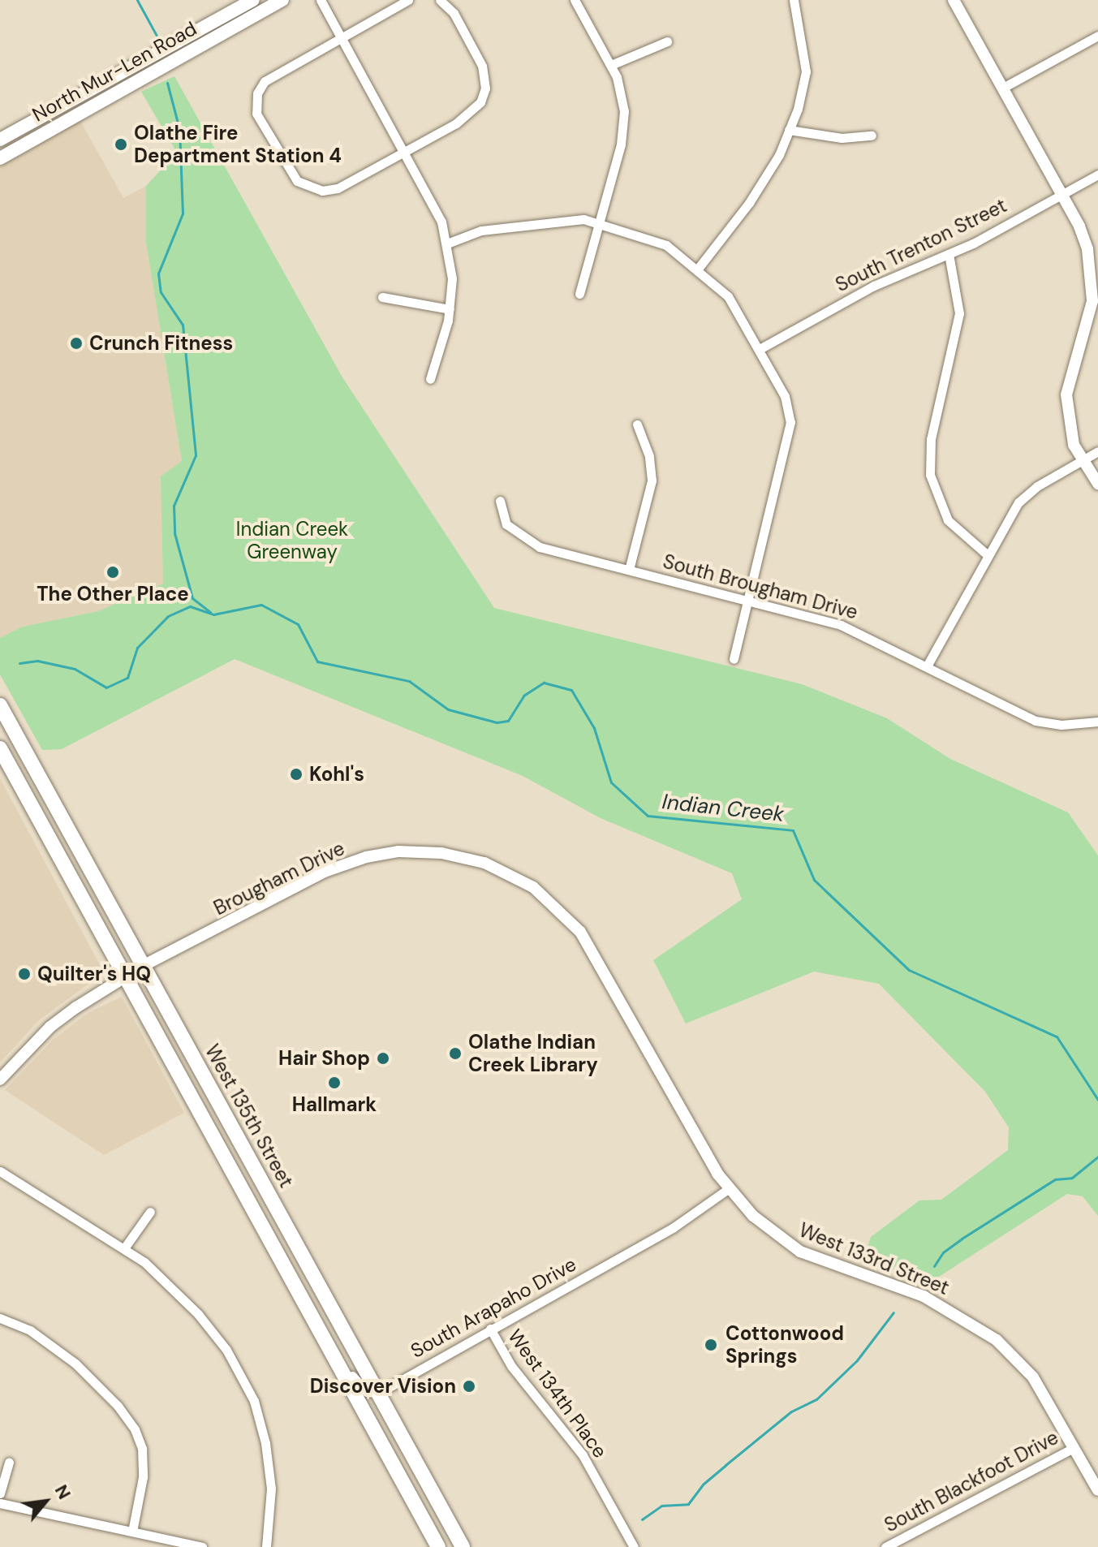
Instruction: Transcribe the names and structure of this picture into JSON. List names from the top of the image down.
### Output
{
  "streets": {
    "main road": ["North Mur-Len Road", "West 135th Street"],
    "street": [
      "South Trenton Street",
      "South Brougham Drive",
      "Brougham Drive",
      "West 133rd Street",
      "South Arapaho Drive",
      "West 134th Place",
      "South Blackfoot Drive"
    ]
  },
  "crossings": [
    ["Brougham Drive", "West 135th Street"],
    ["Brougham Drive", "West 133rd Street"],
    ["West 135th Street", "South Arapaho Drive"],
    ["West 133rd Street", "South Arapaho Drive"],
    ["West 133rd Street", "South Blackfoot Drive"],
    ["South Arapaho Drive", "West 134th Place"]
  ],
  "water": ["Indian Creek"],
  "parks": ["Indian Creek Greenway"],
  "places": [
    "Olathe Fire Department Station 4",
    "Crunch Fitness",
    "The Other Place",
    "Kohl's",
    "Quilter's HQ",
    "Olathe Indian Creek Library",
    "Hair Shop",
    "Hallmark",
    "Cottonwood Springs",
    "Discover Vision"
  ],
  "north": "top right"
}
